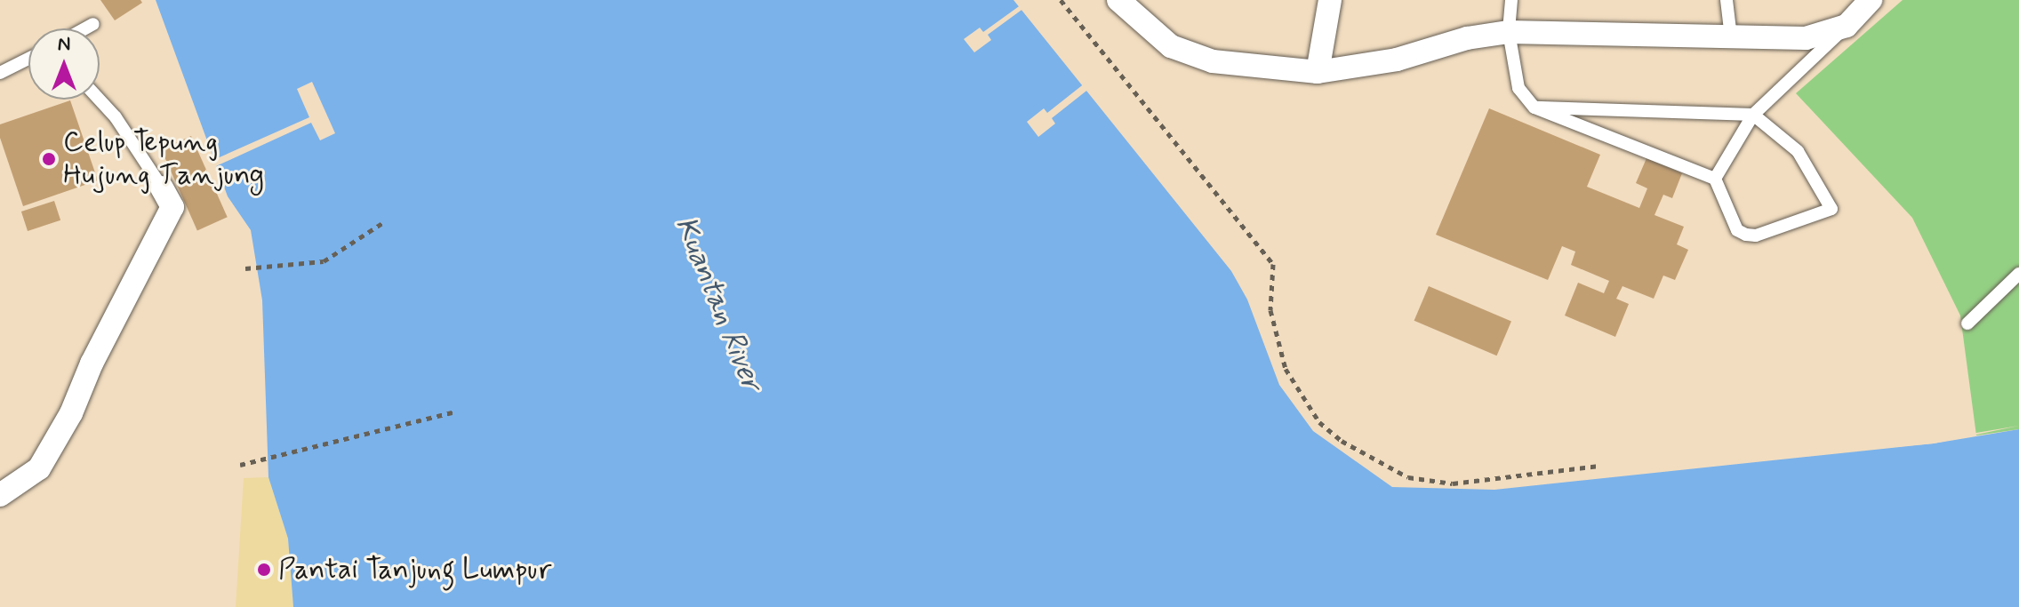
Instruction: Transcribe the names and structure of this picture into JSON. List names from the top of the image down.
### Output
{
  "water": ["Kuantan River"],
  "places": ["Celup Tepung Hujung Tanjung", "Pantai Tanjung Lumpur"],
  "north": "top"
}
